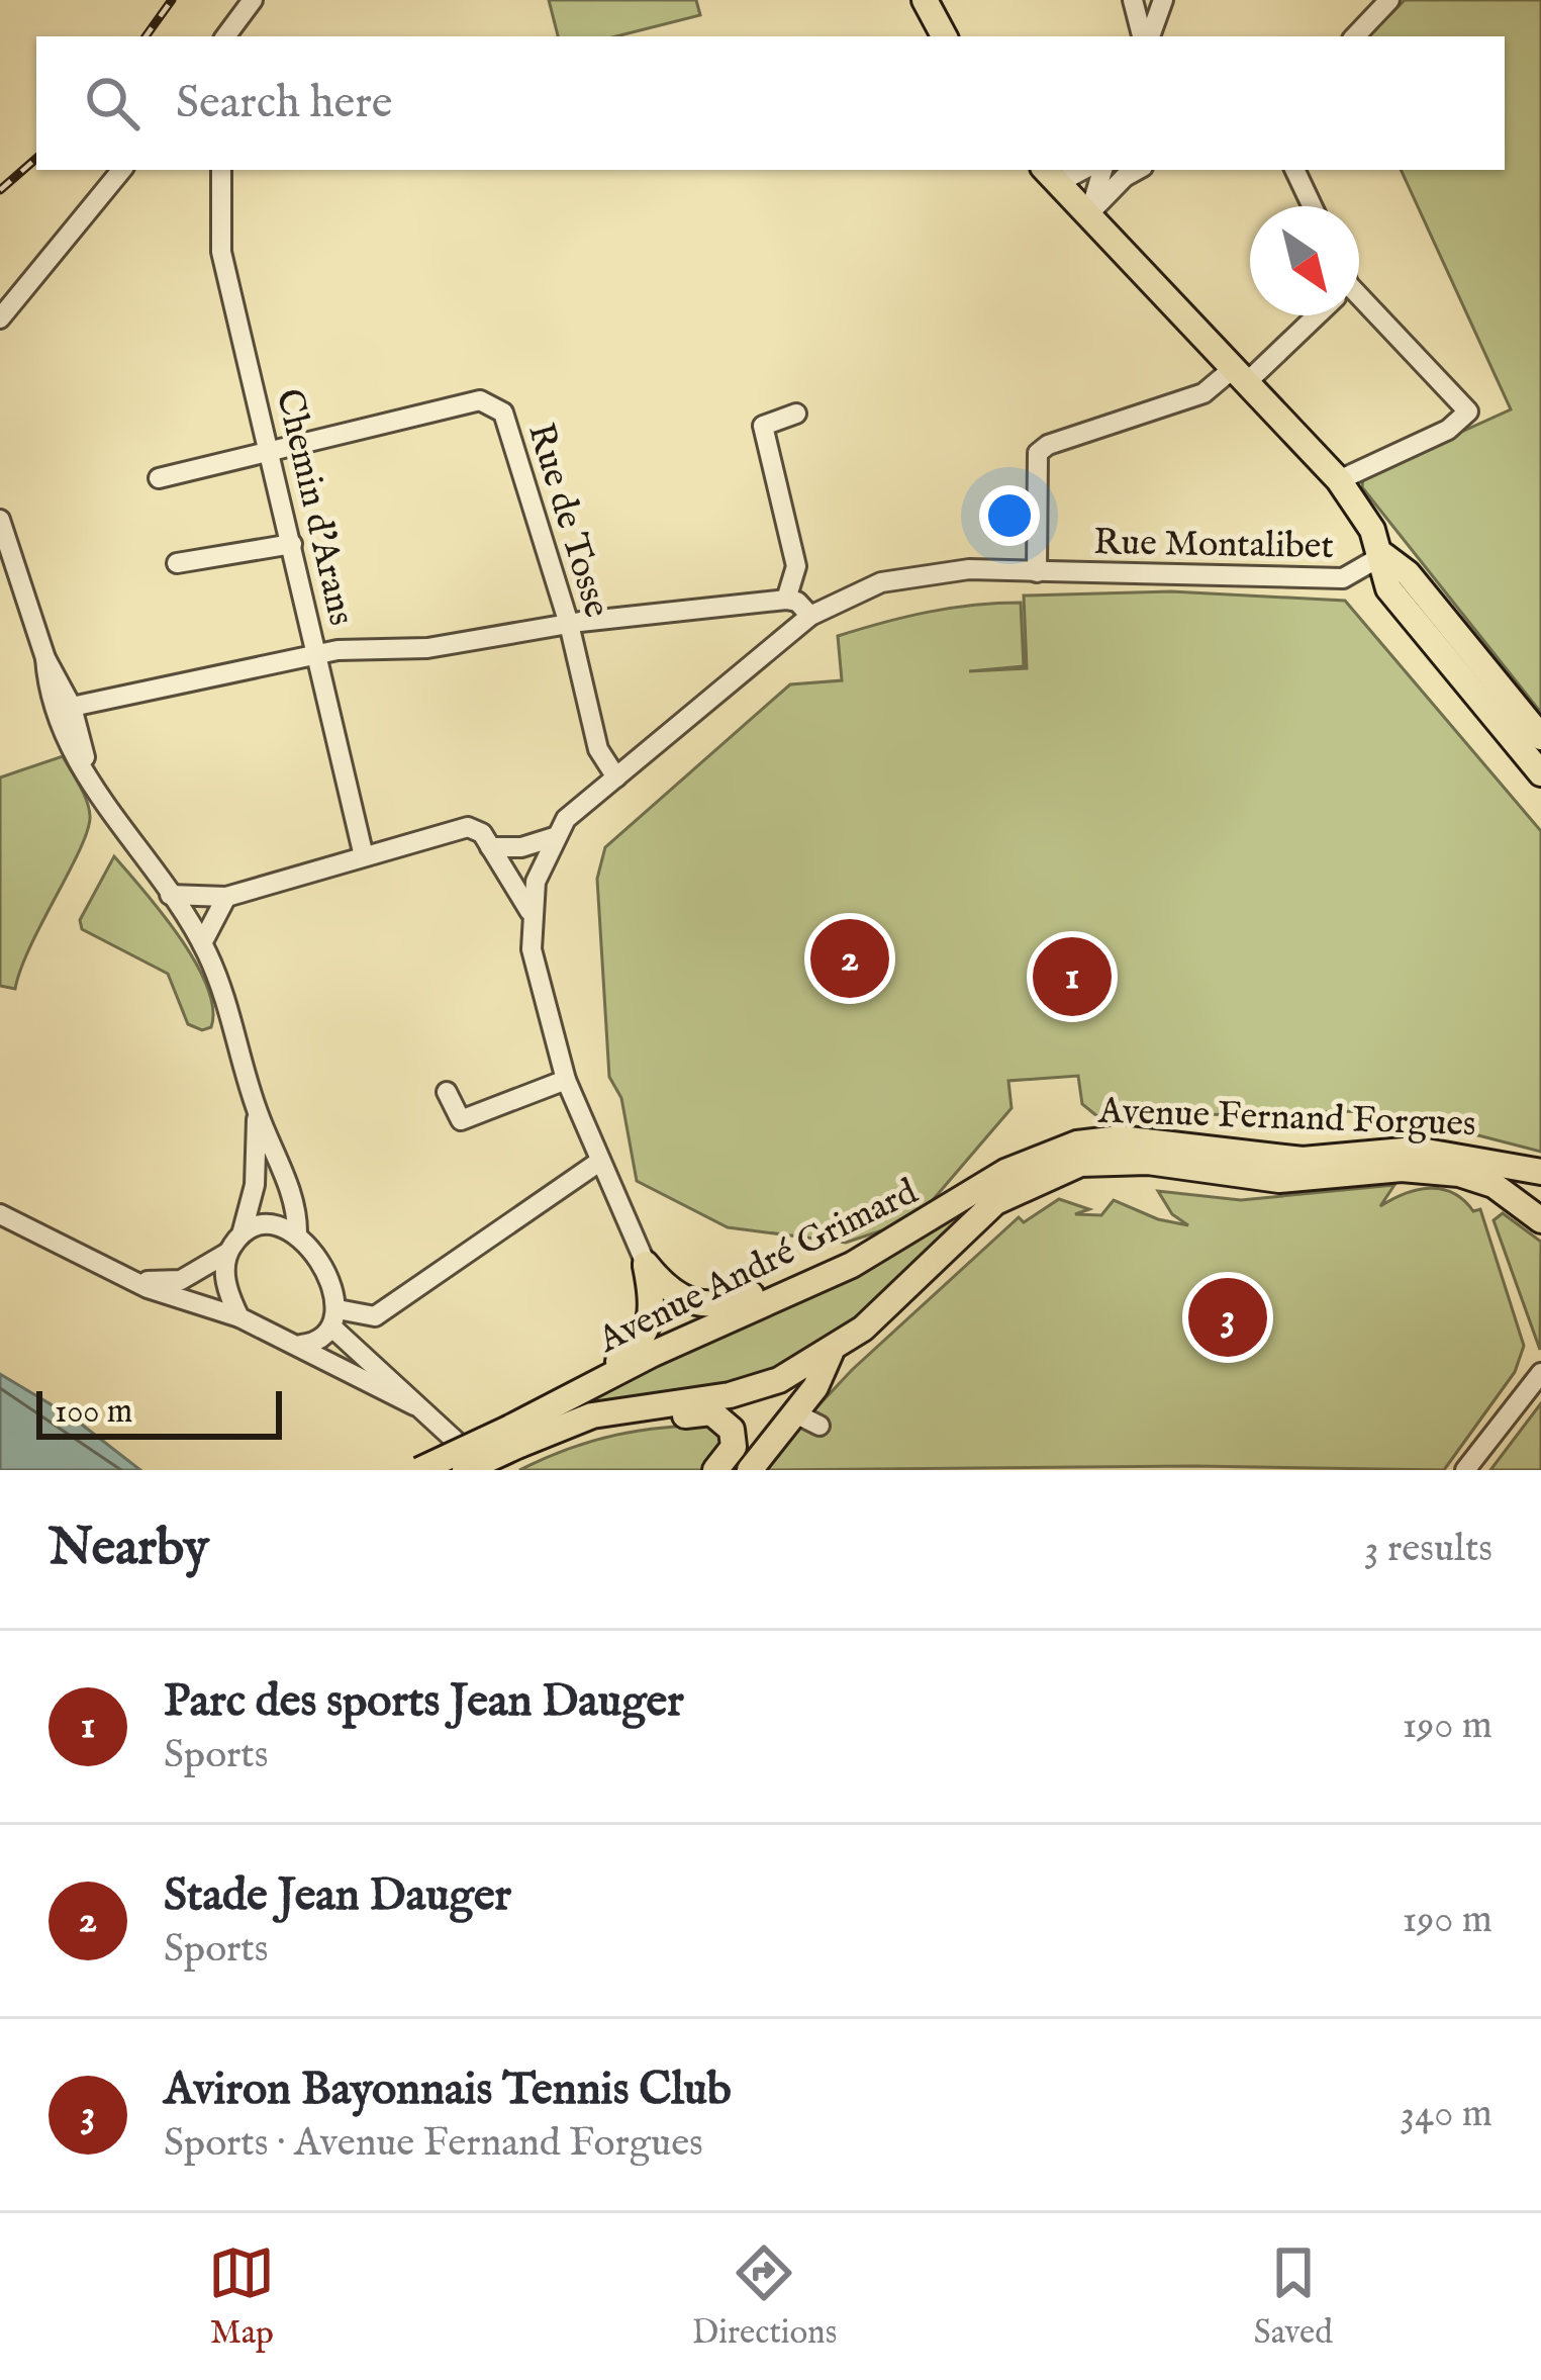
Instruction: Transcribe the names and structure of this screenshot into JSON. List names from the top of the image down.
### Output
{
  "streets": {
    "main road": ["Avenue Fernand Forgues", "Avenue André Grimard"],
    "street": ["Chemin d'Arans", "Rue de Tosse", "Rue Montalibet"]
  },
  "crossings": [
    ["Chemin d'Arans", "Rue de Tosse"],
    ["Rue de Tosse", "Rue Montalibet"],
    ["Avenue Fernand Forgues", "Avenue André Grimard"]
  ],
  "scale_bar": "100 m",
  "north": "bottom right",
  "page": {
    "search": "Search here",
    "pins": ["2", "1", "3"],
    "scale": "100 m",
    "heading": ["Nearby", "3 results"],
    "list": [
      {
        "mark": "1",
        "name": "Parc des sports Jean Dauger",
        "note": "Sports",
        "value": "190 m"
      },
      {
        "mark": "2",
        "name": "Stade Jean Dauger",
        "note": "Sports",
        "value": "190 m"
      },
      {
        "mark": "3",
        "name": "Aviron Bayonnais Tennis Club",
        "note": "Sports · Avenue Fernand Forgues",
        "value": "340 m"
      }
    ],
    "nav": ["Map", "Directions", "Saved"]
  }
}
